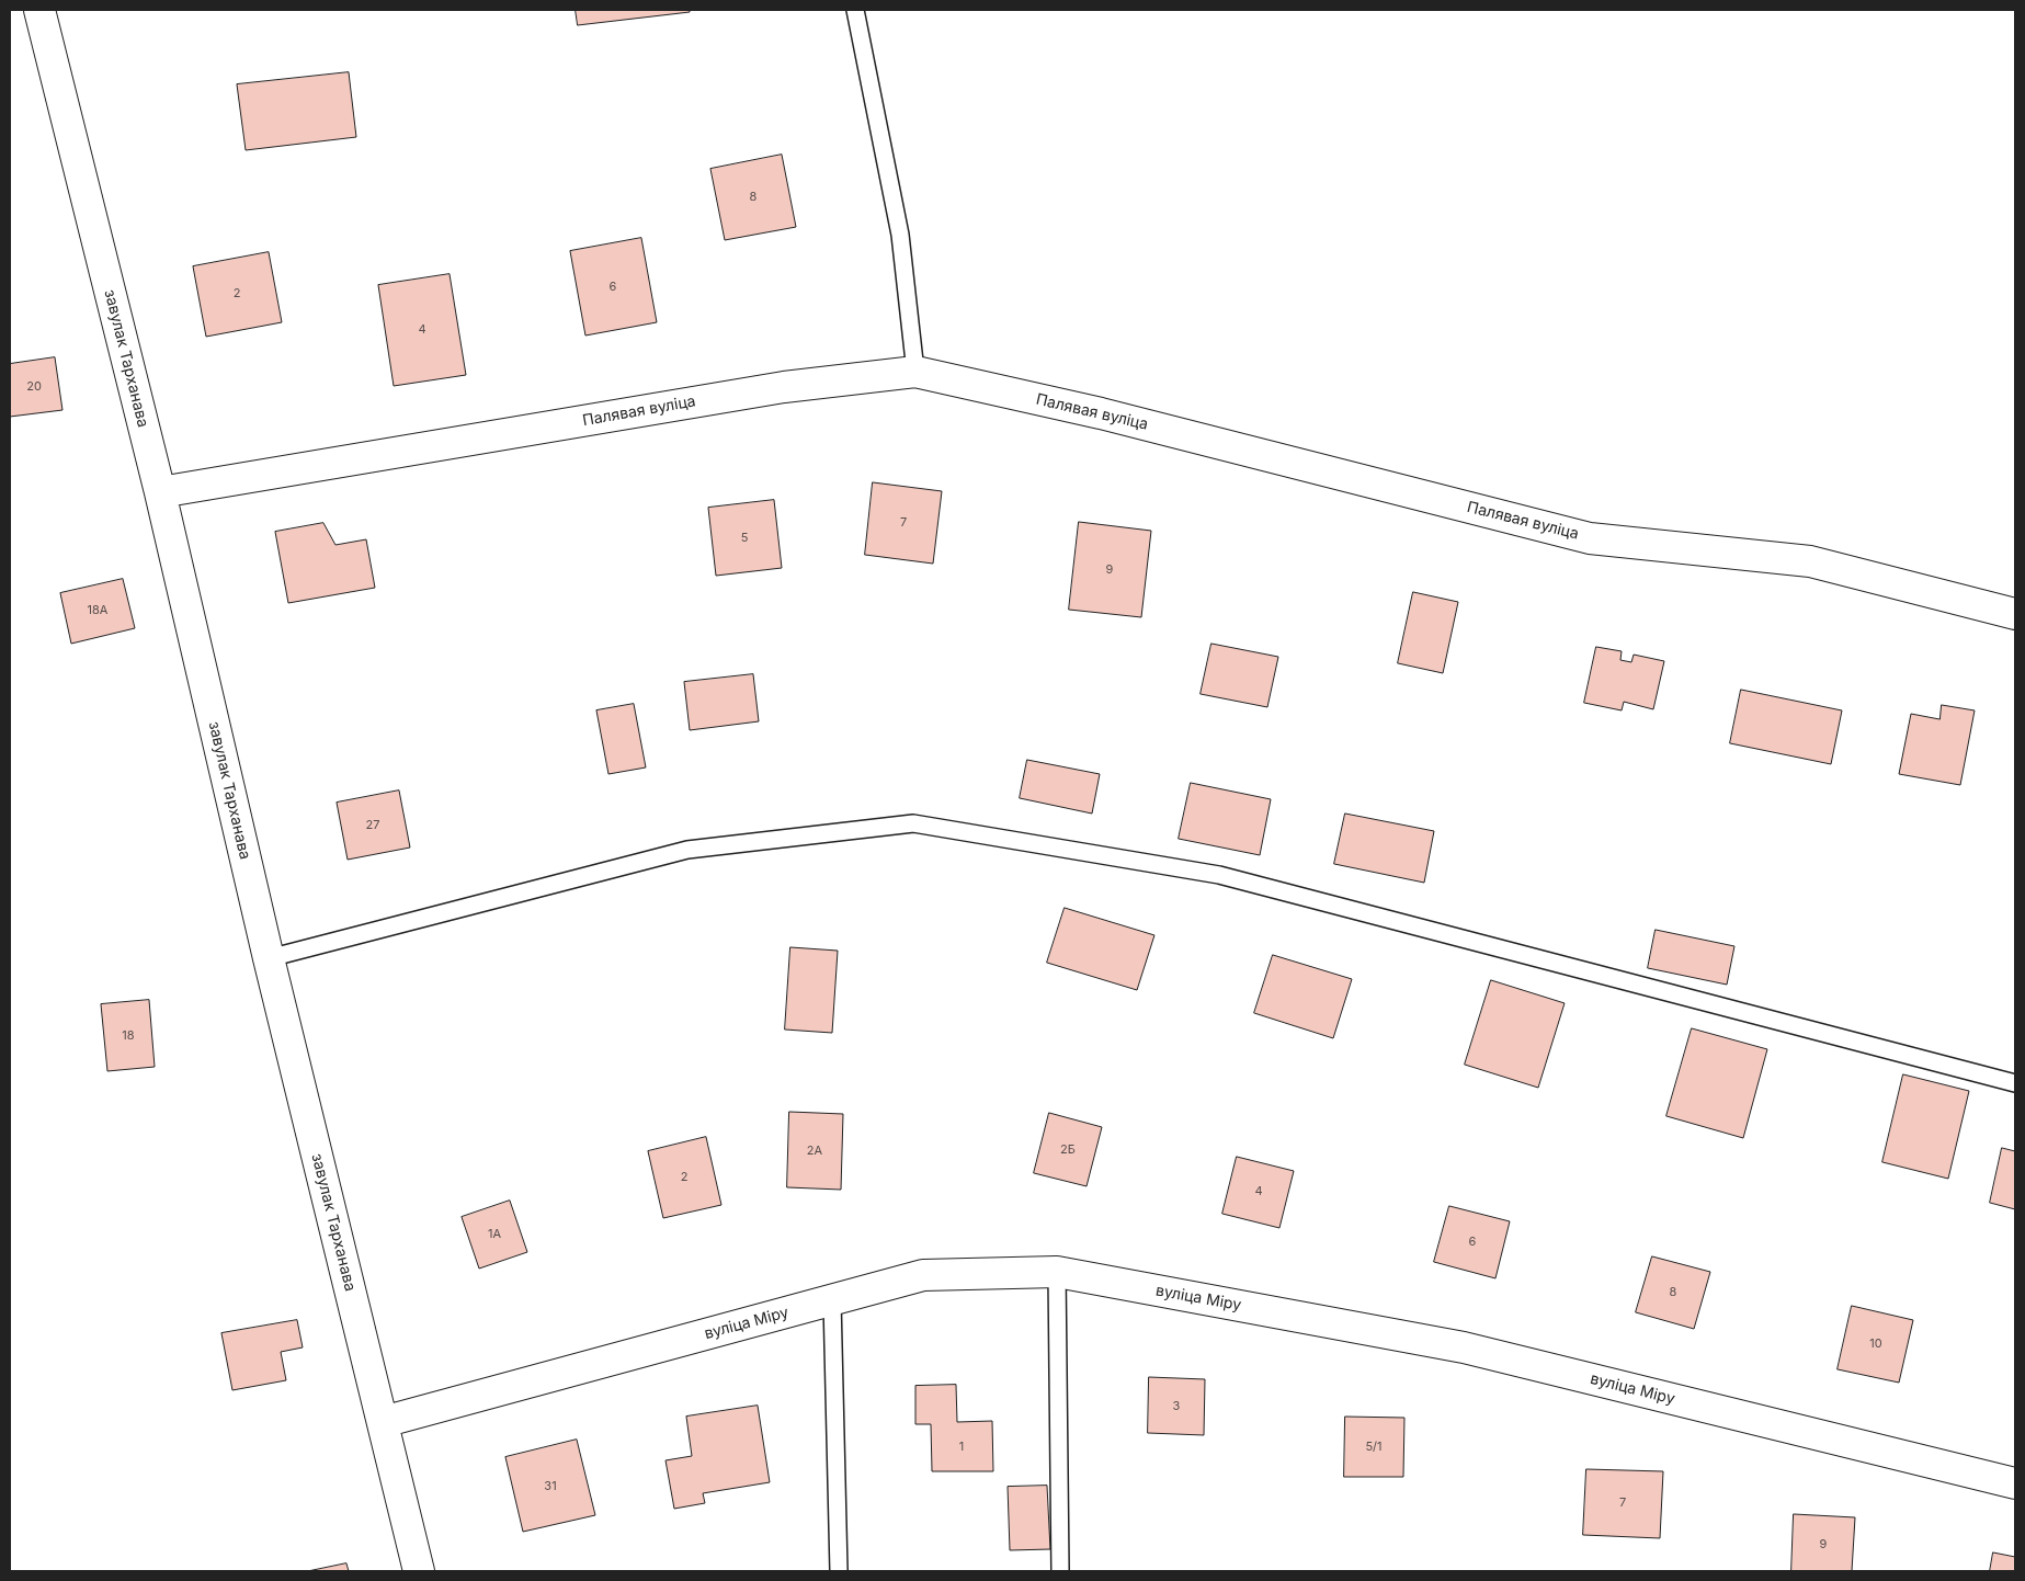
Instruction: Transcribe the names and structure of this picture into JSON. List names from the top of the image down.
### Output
{
  "streets": {
    "street": ["завулак Тарханава", "Палявая вуліца", "вуліца Міру"]
  },
  "crossings": [
    ["завулак Тарханава", "Палявая вуліца"],
    ["завулак Тарханава", "вуліца Міру"]
  ],
  "house_numbers": [
    "8",
    "6",
    "2",
    "4",
    "20",
    "7",
    "5",
    "9",
    "18А",
    "27",
    "18",
    "2Б",
    "2А",
    "2",
    "4",
    "1А",
    "6",
    "8",
    "10",
    "3",
    "1",
    "5/1",
    "31",
    "7",
    "9"
  ]
}
